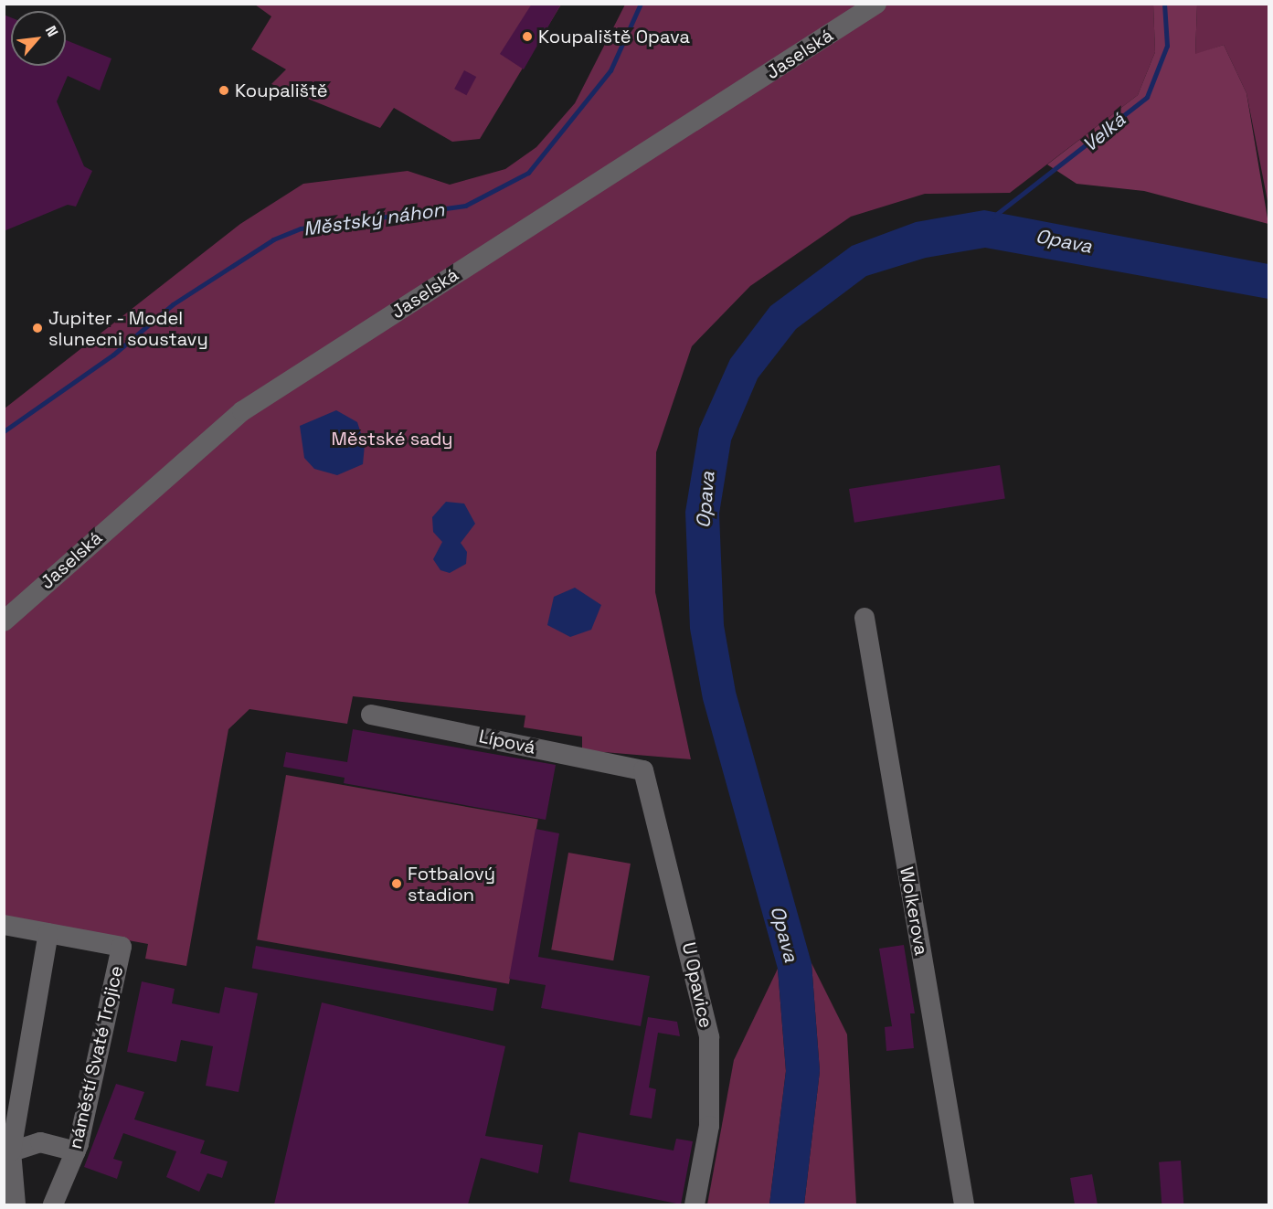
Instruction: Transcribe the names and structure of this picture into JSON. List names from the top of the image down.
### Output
{
  "streets": {
    "street": [
      "Jaselská",
      "Lípová",
      "Wolkerova",
      "U Opavice",
      "náměstí Svaté Trojice"
    ]
  },
  "crossings": [
    ["Lípová", "U Opavice"]
  ],
  "water": ["Velká", "Městský náhon", "Opava"],
  "parks": ["Městské sady"],
  "places": [
    "Koupaliště Opava",
    "Koupaliště",
    "Jupiter - Model slunecni soustavy",
    "Fotbalový stadion"
  ],
  "north": "top right"
}
